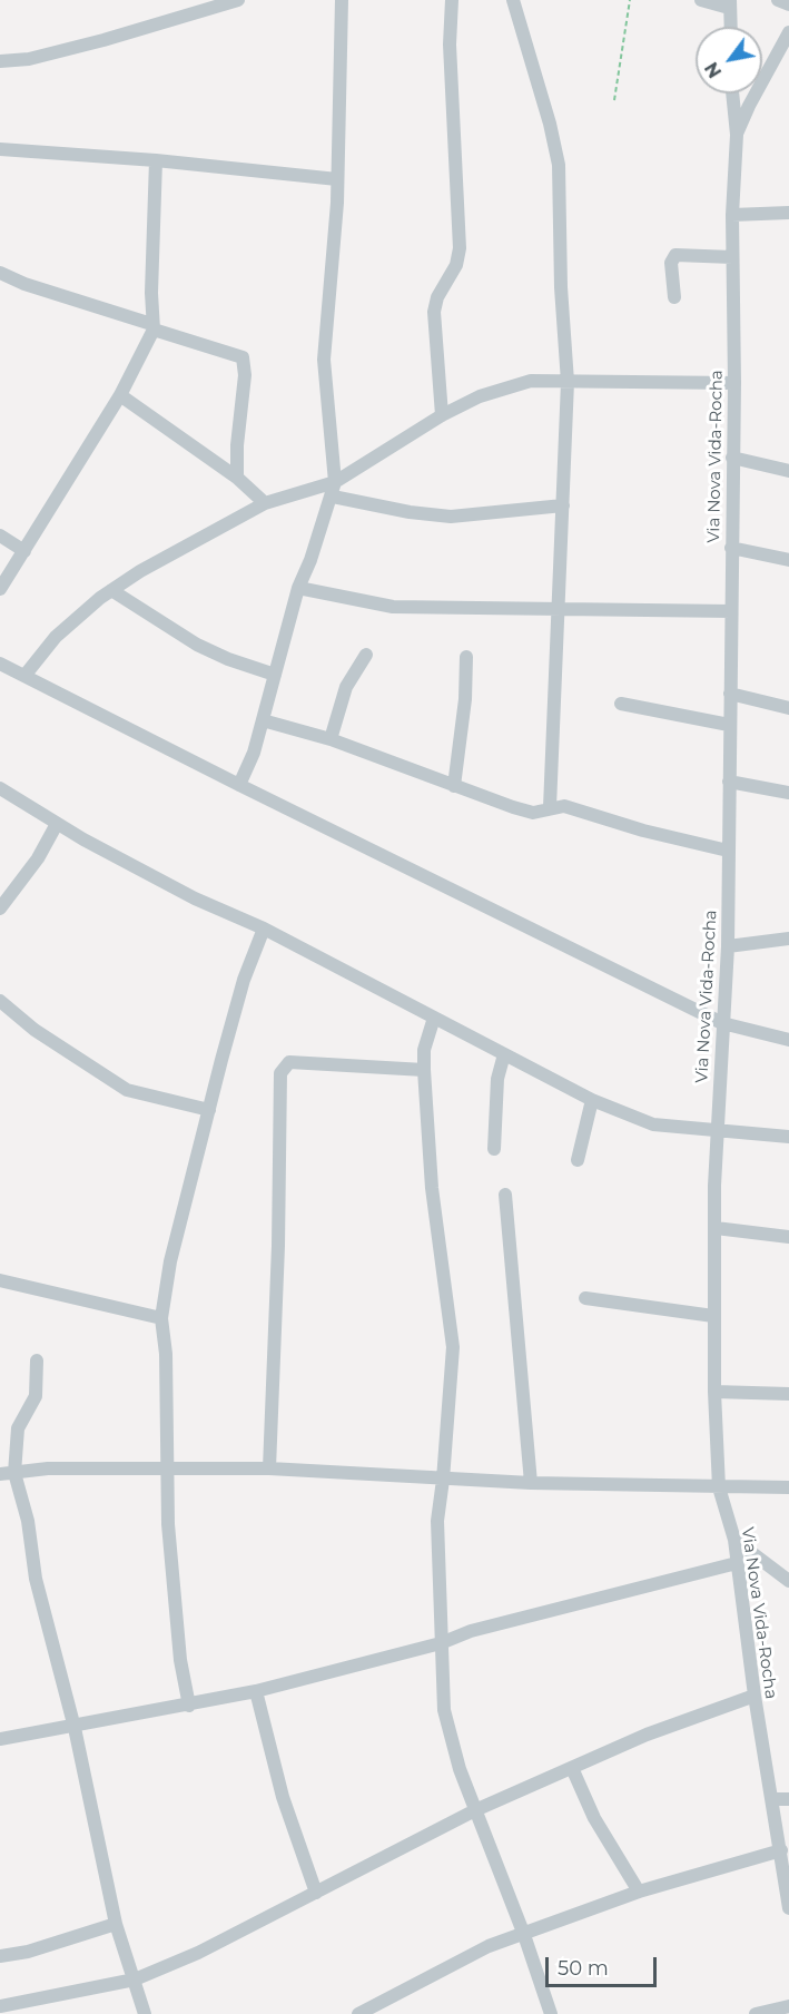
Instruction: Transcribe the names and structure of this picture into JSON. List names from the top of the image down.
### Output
{
  "streets": {
    "street": ["Via Nova Vida-Rocha"]
  },
  "scale_bar": "50 m",
  "north": "bottom left"
}
